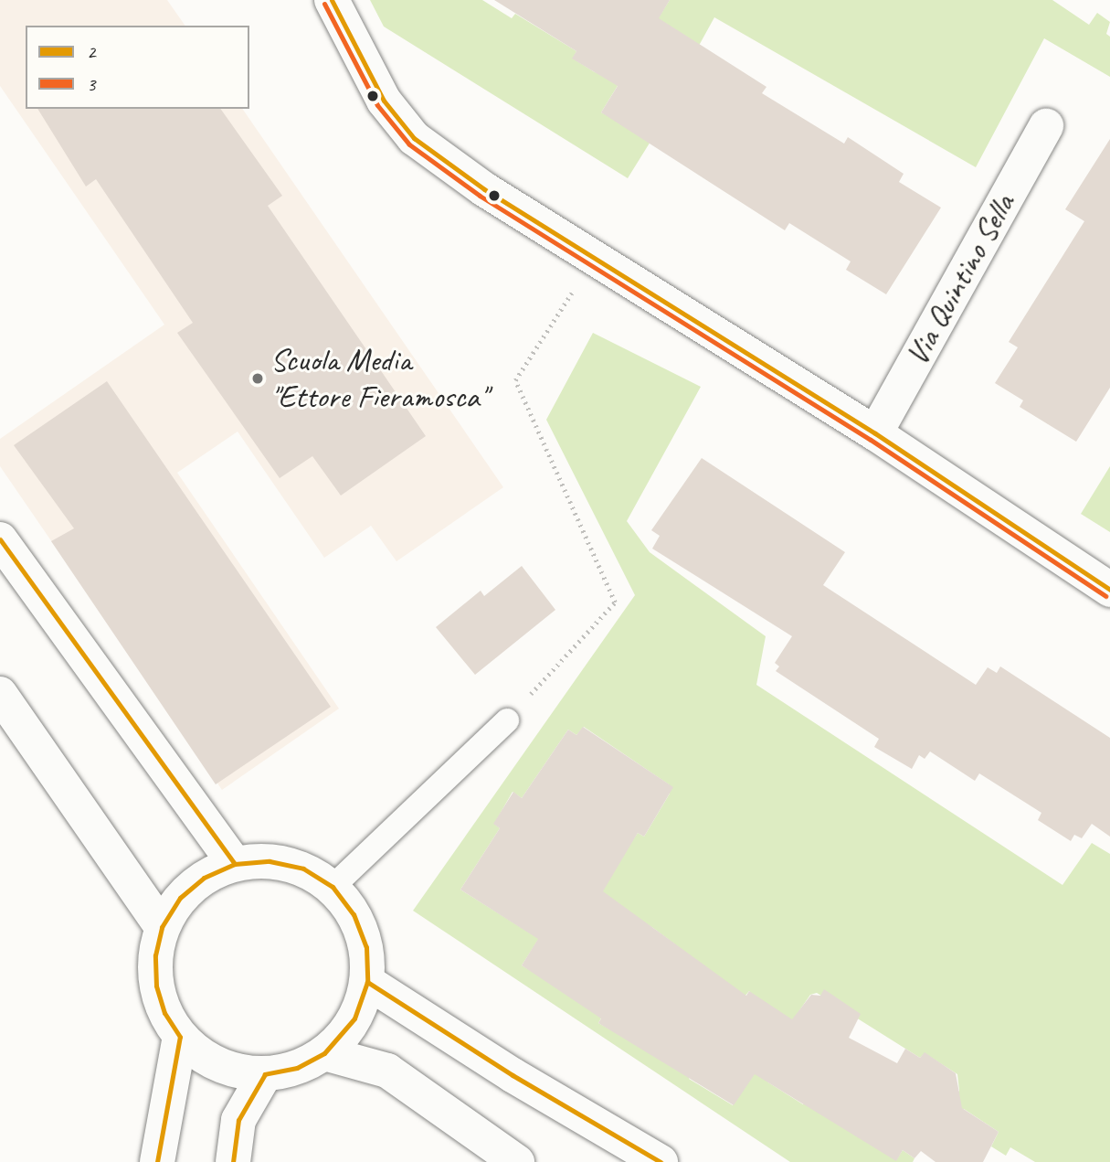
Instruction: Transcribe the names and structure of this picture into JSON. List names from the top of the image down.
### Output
{
  "streets": {
    "street": ["Via Quintino Sella"]
  },
  "places": ["Scuola Media \"Ettore Fieramosca\""],
  "lines": ["transit line 2", "transit line 3"],
  "legend": ["2", "3"]
}
